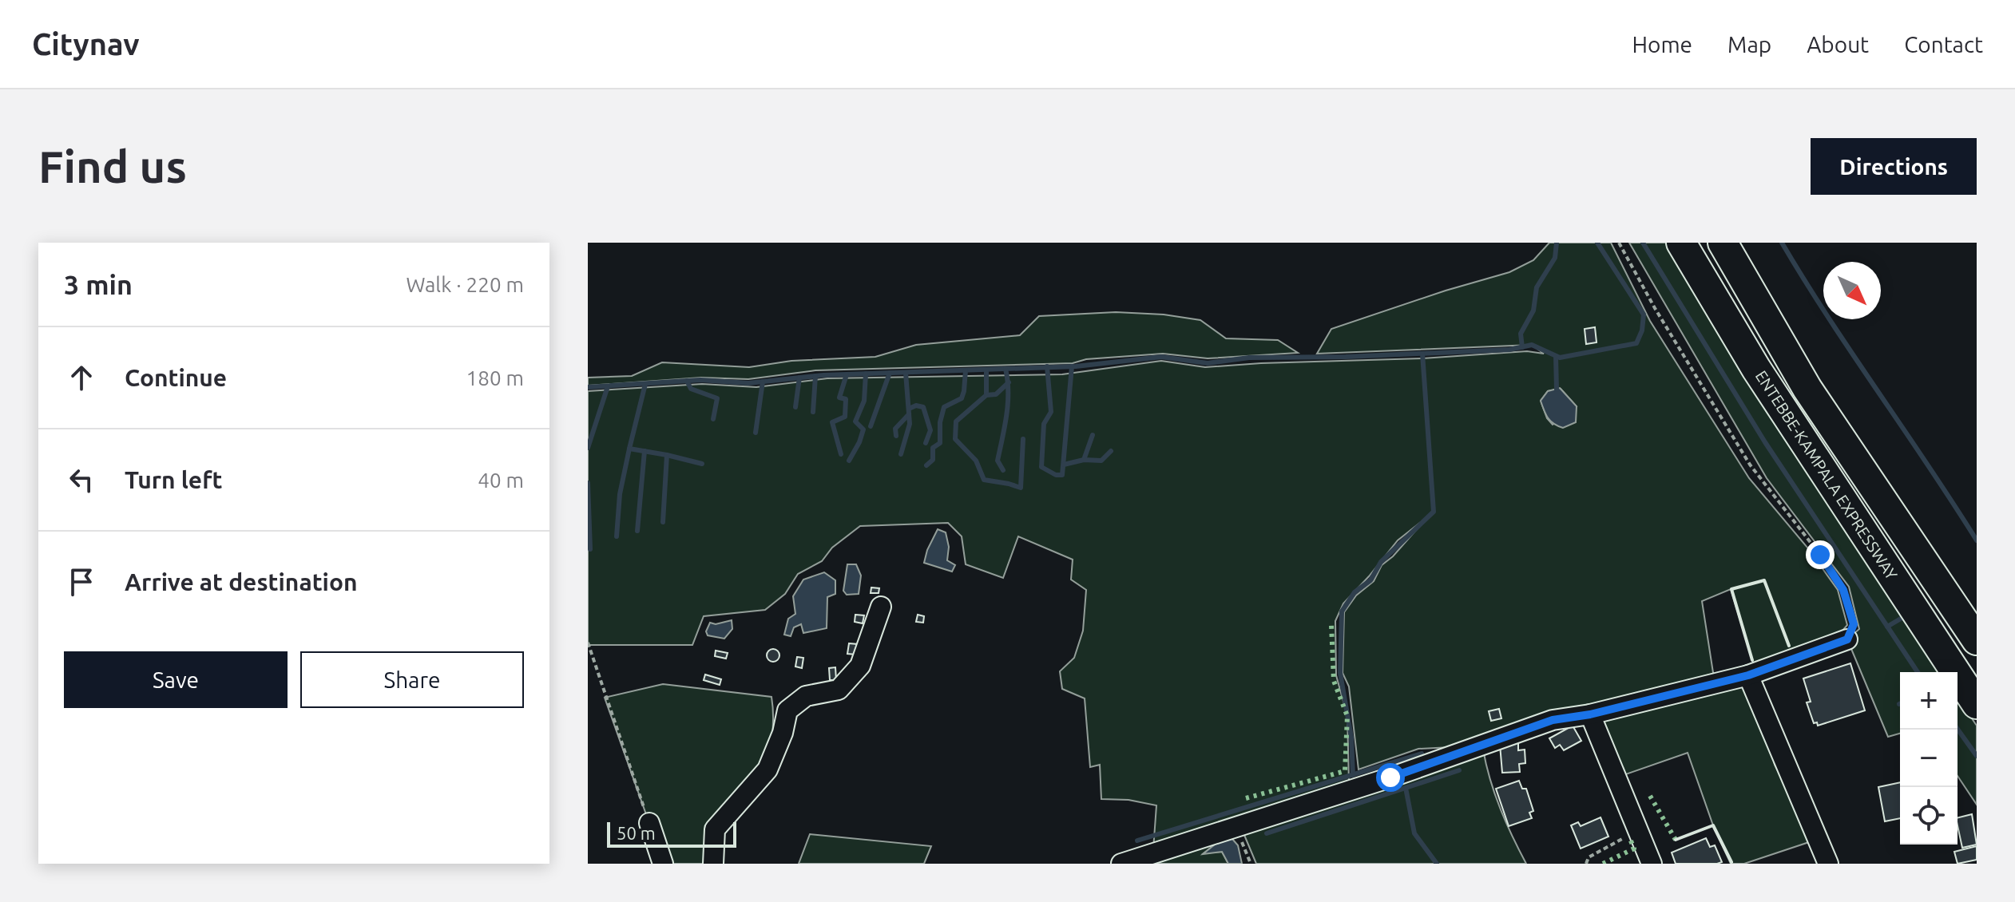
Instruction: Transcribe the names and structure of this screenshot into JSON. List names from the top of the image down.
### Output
{
  "streets": {
    "highway": ["ENTEBBE-KAMPALA EXPRESSWAY"]
  },
  "scale_bar": "50 m",
  "north": "bottom right",
  "page": {
    "header": "Citynav",
    "nav": [
      "Home",
      "Map",
      "About",
      "Contact"
    ],
    "buttons": [
      "Directions",
      ["Save", "Share"]
    ],
    "title": "Find us",
    "heading": ["3 min", "Walk · 220 m"],
    "list": [
      ["Continue", "180 m"],
      ["Turn left", "40 m"],
      "Arrive at destination"
    ],
    "map_buttons": ["+", "−"],
    "scale": "50 m"
  }
}
